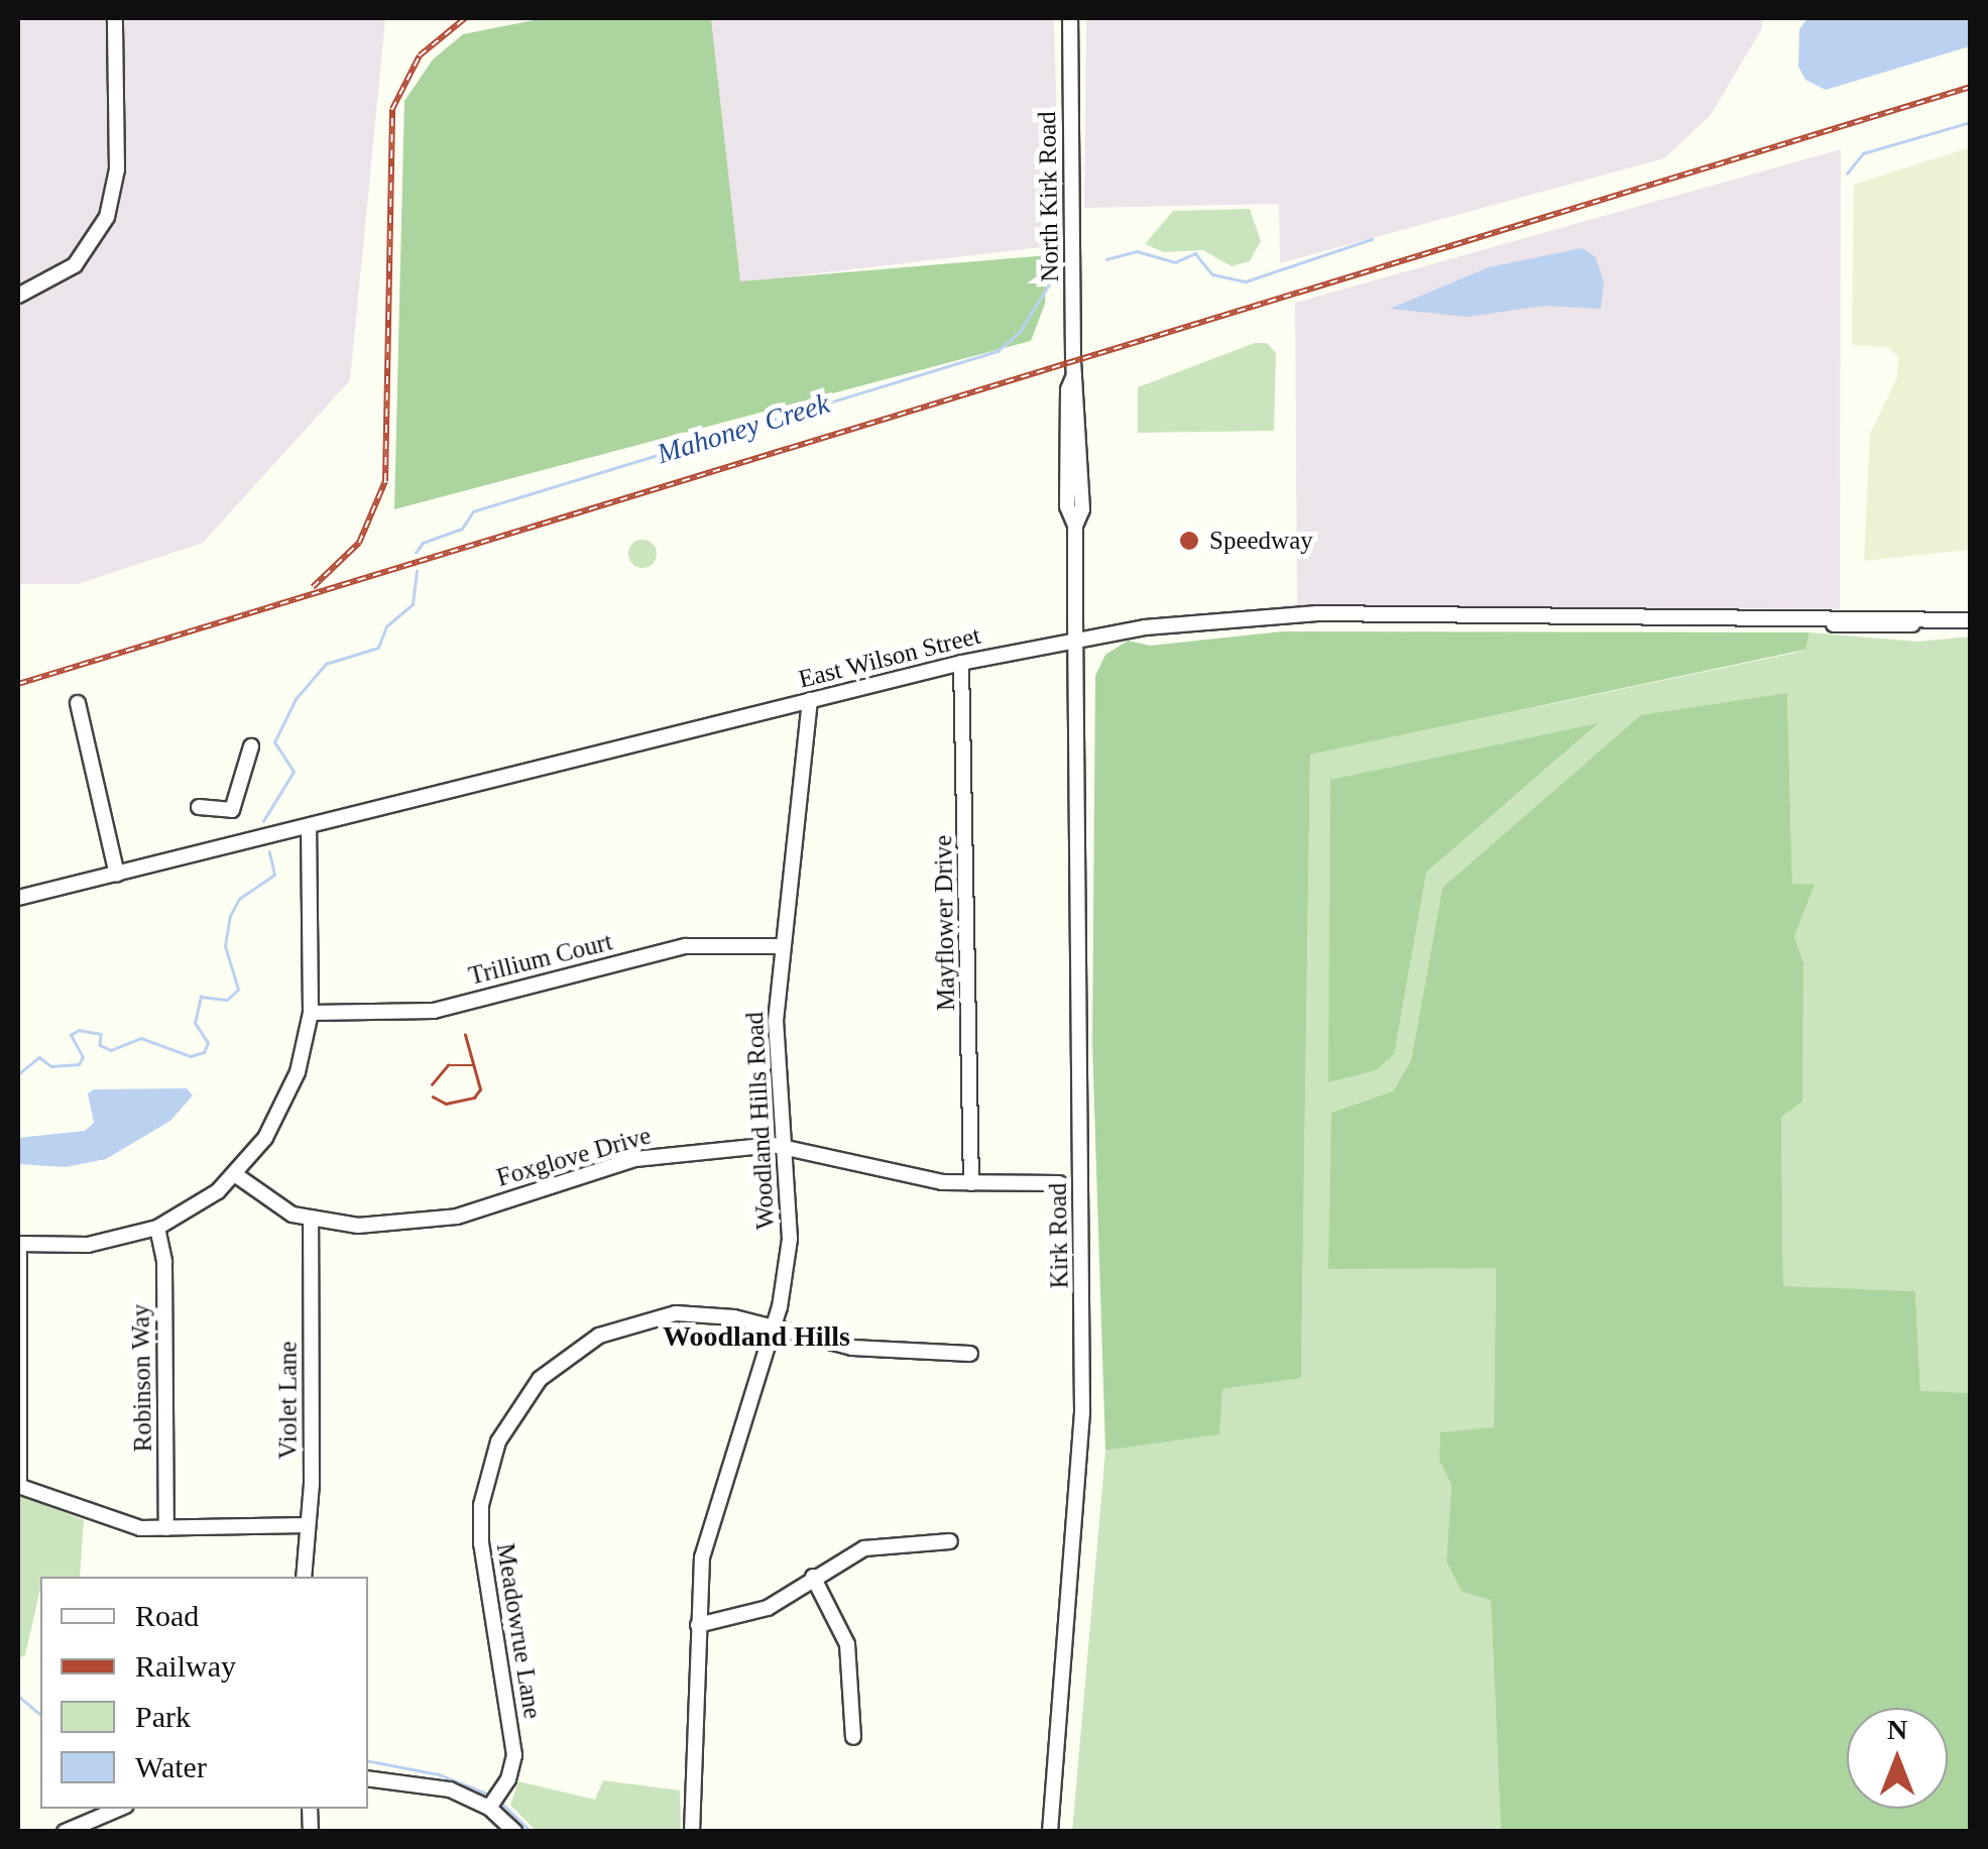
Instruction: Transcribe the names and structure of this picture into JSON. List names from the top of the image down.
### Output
{
  "streets": {
    "street": [
      "North Kirk Road",
      "East Wilson Street",
      "Mayflower Drive",
      "Trillium Court",
      "Woodland Hills Road",
      "Foxglove Drive",
      "Kirk Road",
      "Robinson Way",
      "Violet Lane",
      "Meadowrue Lane"
    ]
  },
  "crossings": [
    ["North Kirk Road", "East Wilson Street"],
    ["North Kirk Road", "Kirk Road"],
    ["East Wilson Street", "Mayflower Drive"],
    ["East Wilson Street", "Woodland Hills Road"],
    ["East Wilson Street", "Kirk Road"],
    ["Mayflower Drive", "Foxglove Drive"],
    ["Trillium Court", "Woodland Hills Road"],
    ["Woodland Hills Road", "Foxglove Drive"],
    ["Woodland Hills Road", "Meadowrue Lane"],
    ["Foxglove Drive", "Violet Lane"]
  ],
  "districts": ["Woodland Hills"],
  "water": ["Mahoney Creek"],
  "places": ["Speedway"],
  "legend": [
    "Road",
    "Railway",
    "Park",
    "Water"
  ],
  "north": "top"
}
